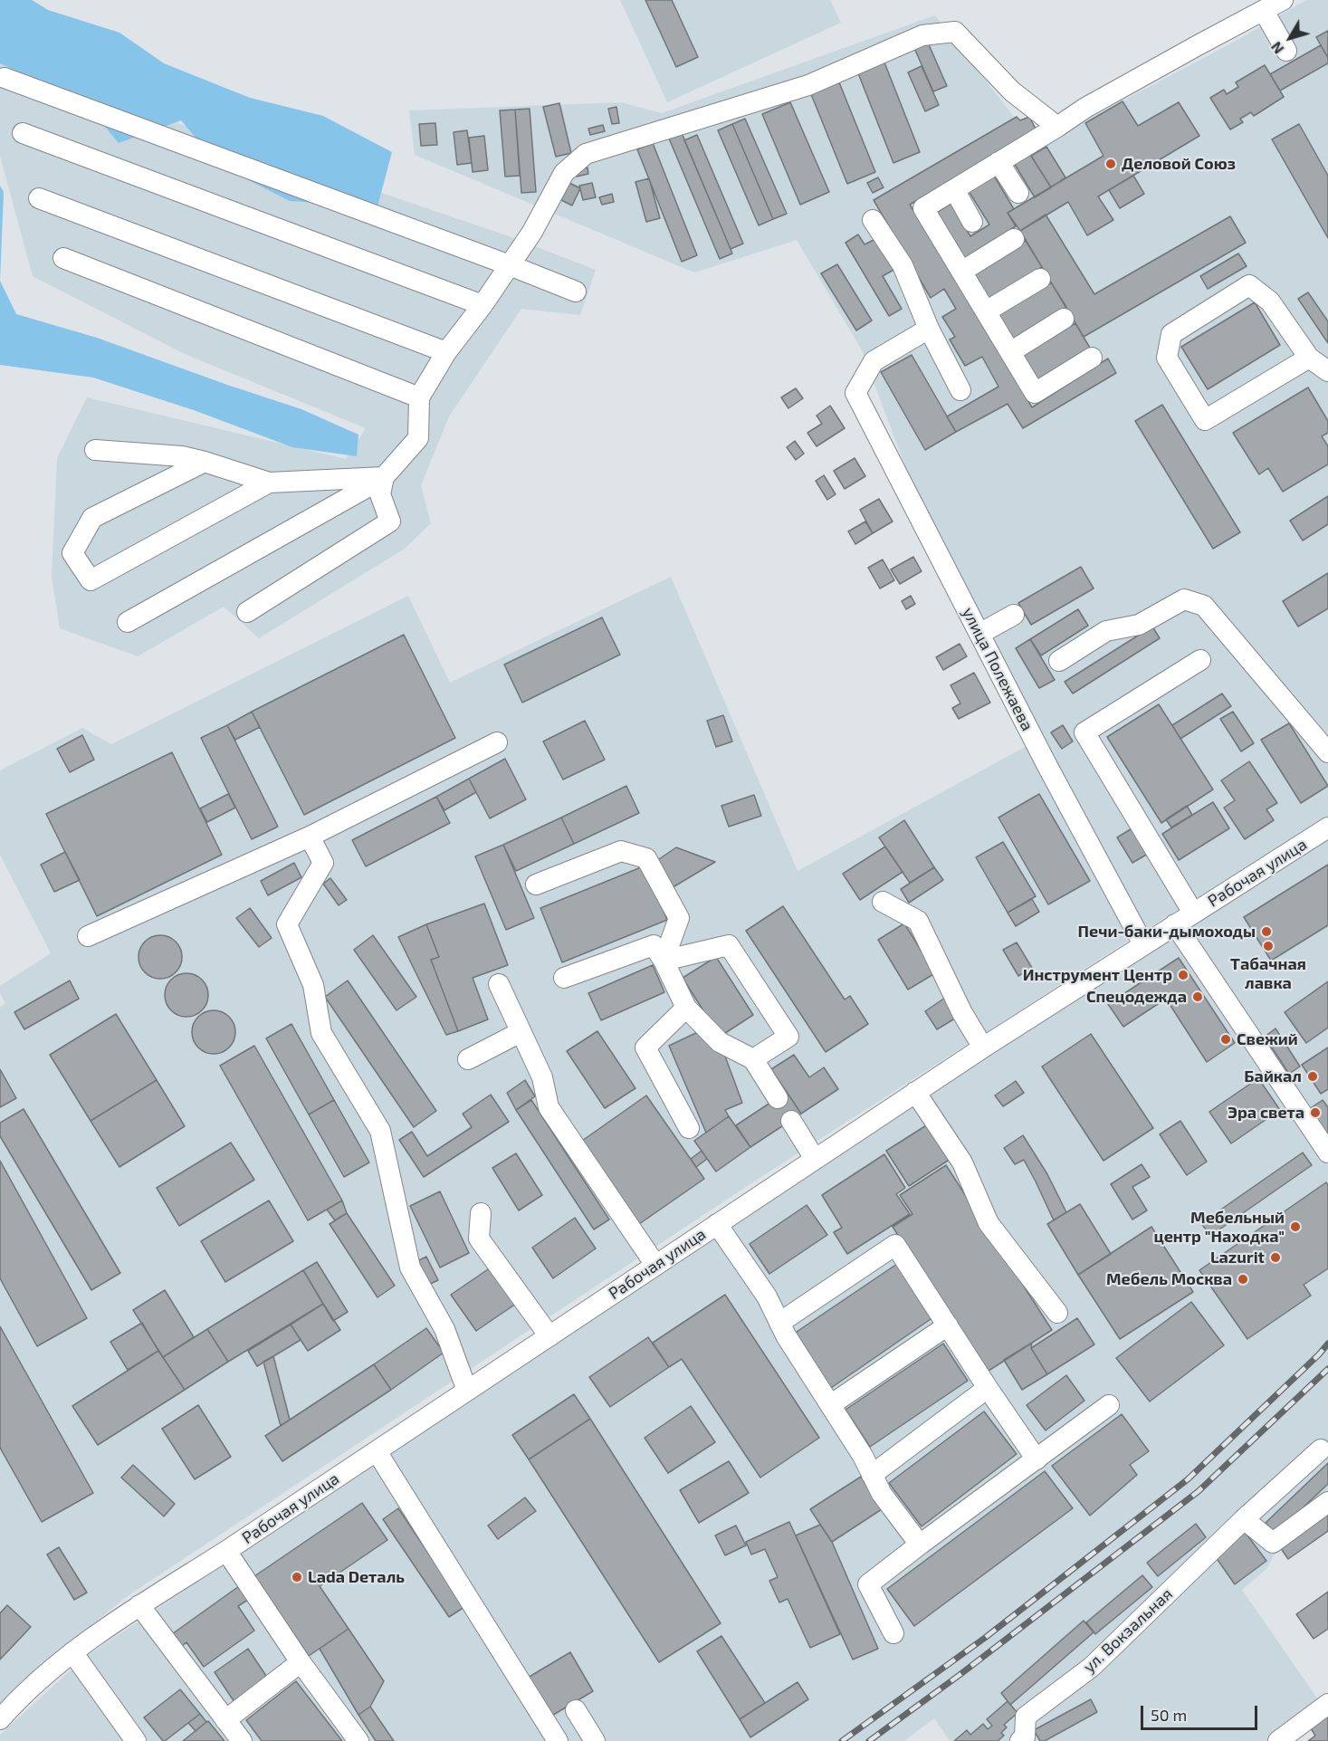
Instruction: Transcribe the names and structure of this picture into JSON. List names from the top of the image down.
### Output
{
  "streets": {
    "street": ["улица Полежаева", "Рабочая улица", "ул. Вокзальная"]
  },
  "crossings": [
    ["улица Полежаева", "Рабочая улица"]
  ],
  "places": [
    "Деловой Союз",
    "Печи-баки-дымоходы",
    "Табачная лавка",
    "Инструмент Центр",
    "Спецодежда",
    "Свежий",
    "Байкал",
    "Эра света",
    "Мебельный центр \"Находка\"",
    "Lazurit",
    "Мебель Москва",
    "Lada Dеталь"
  ],
  "scale_bar": "50 m",
  "north": "bottom left"
}
